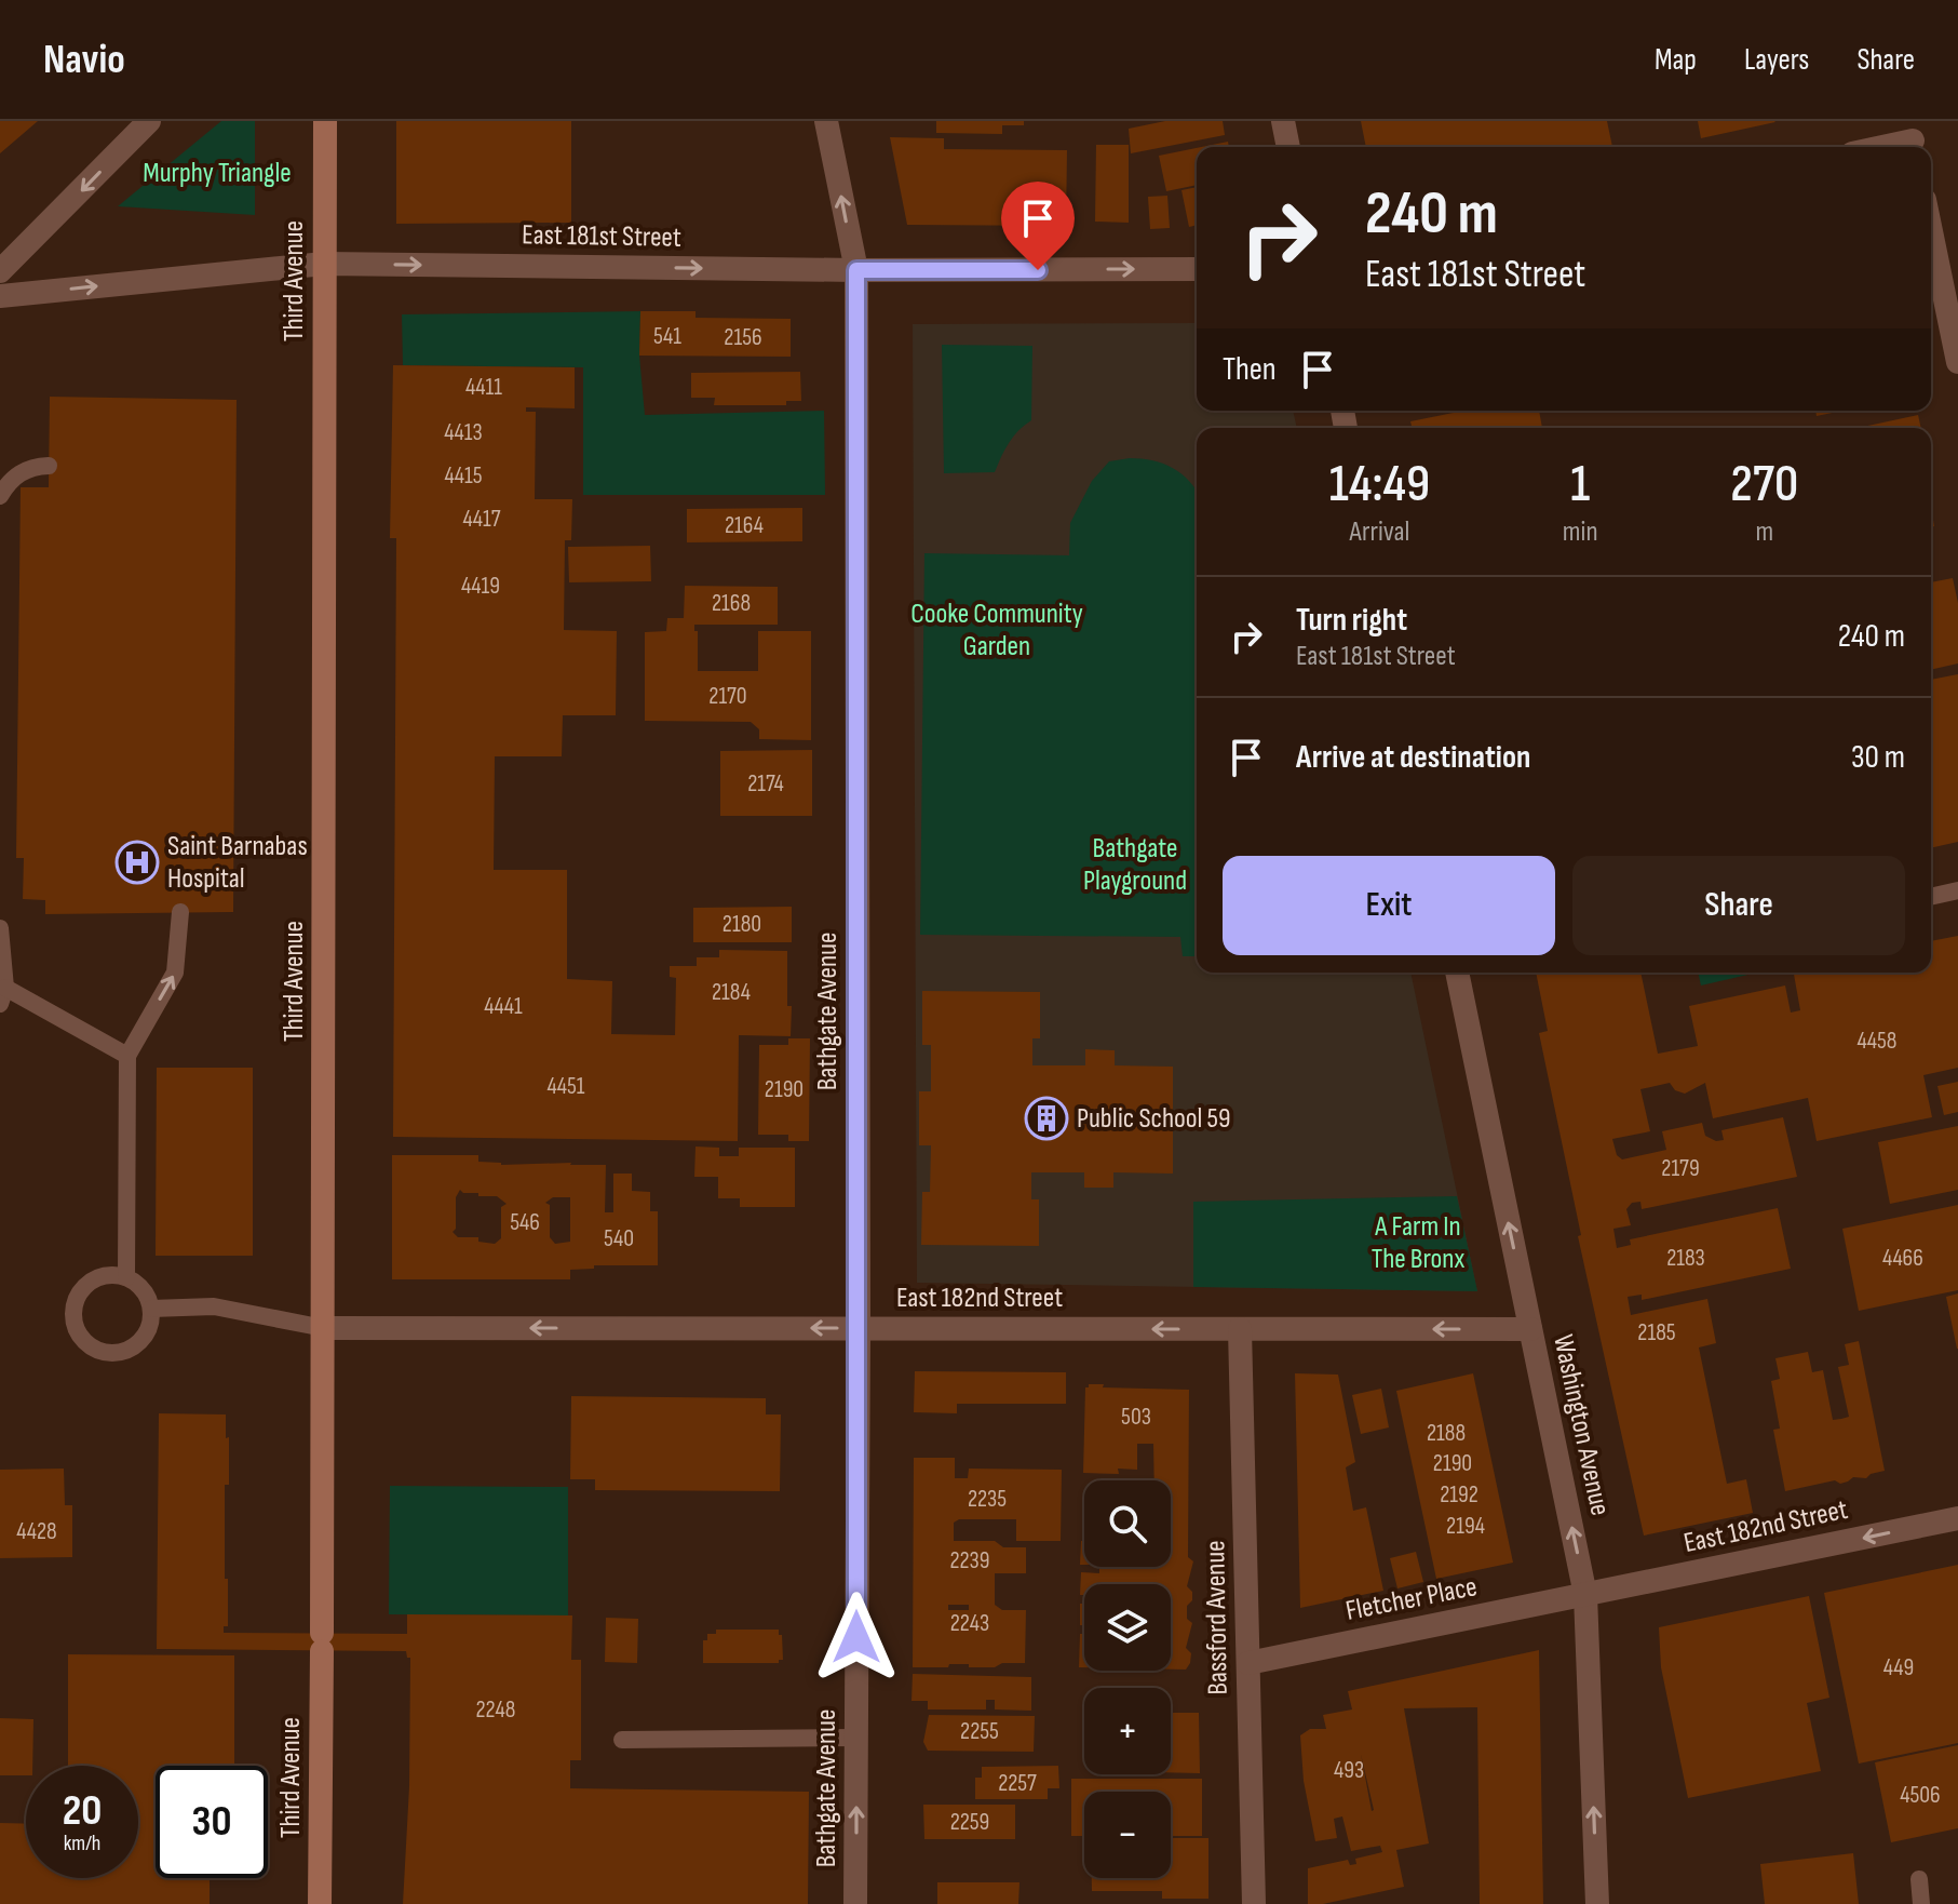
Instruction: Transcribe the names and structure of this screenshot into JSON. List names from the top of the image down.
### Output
{
  "streets": {
    "main road": ["Third Avenue"],
    "street": [
      "East 181st Street",
      "Bathgate Avenue",
      "East 182nd Street",
      "Washington Avenue",
      "Fletcher Place",
      "Bassford Avenue"
    ]
  },
  "crossings": [
    ["East 181st Street", "Third Avenue"],
    ["East 181st Street", "Bathgate Avenue"],
    ["Third Avenue", "East 182nd Street"],
    ["Bathgate Avenue", "East 182nd Street"],
    ["East 182nd Street", "Washington Avenue"],
    ["East 182nd Street", "Fletcher Place"],
    ["East 182nd Street", "Bassford Avenue"],
    ["Washington Avenue", "Fletcher Place"],
    ["Fletcher Place", "Bassford Avenue"]
  ],
  "one_way": ["East 181st Street", "East 182nd Street", "Washington Avenue"],
  "parks": [
    "Murphy Triangle",
    "Cooke Community Garden",
    "Bathgate Playground",
    "A Farm In The Bronx"
  ],
  "places": {
    "hospital": ["Saint Barnabas Hospital"],
    "building": ["Public School 59"]
  },
  "house_numbers": [
    "541",
    "2156",
    "4411",
    "4413",
    "4415",
    "4417",
    "2164",
    "4419",
    "2168",
    "2170",
    "2174",
    "2180",
    "2184",
    "4441",
    "4458",
    "4451",
    "2190",
    "2179",
    "546",
    "540",
    "2183",
    "4466",
    "2185",
    "503",
    "2188",
    "2190",
    "2192",
    "2235",
    "2194",
    "4428",
    "2239",
    "2243",
    "449",
    "2248",
    "2255",
    "493",
    "2257",
    "4506",
    "2259"
  ],
  "page": {
    "header": "Navio",
    "nav": ["Map", "Layers", "Share"],
    "turn": ["240 m", "East 181st Street"],
    "then": "Then",
    "eta": [
      "14:49",
      "Arrival",
      "1",
      "min",
      "270",
      "m"
    ],
    "list": [
      {
        "name": "Turn right",
        "note": "East 181st Street",
        "value": "240 m"
      },
      {
        "name": "Arrive at destination",
        "value": "30 m"
      }
    ],
    "buttons": ["Exit", "Share"],
    "map_buttons": ["+", "−"],
    "speed": "20 km/h",
    "limit": "30"
  }
}
